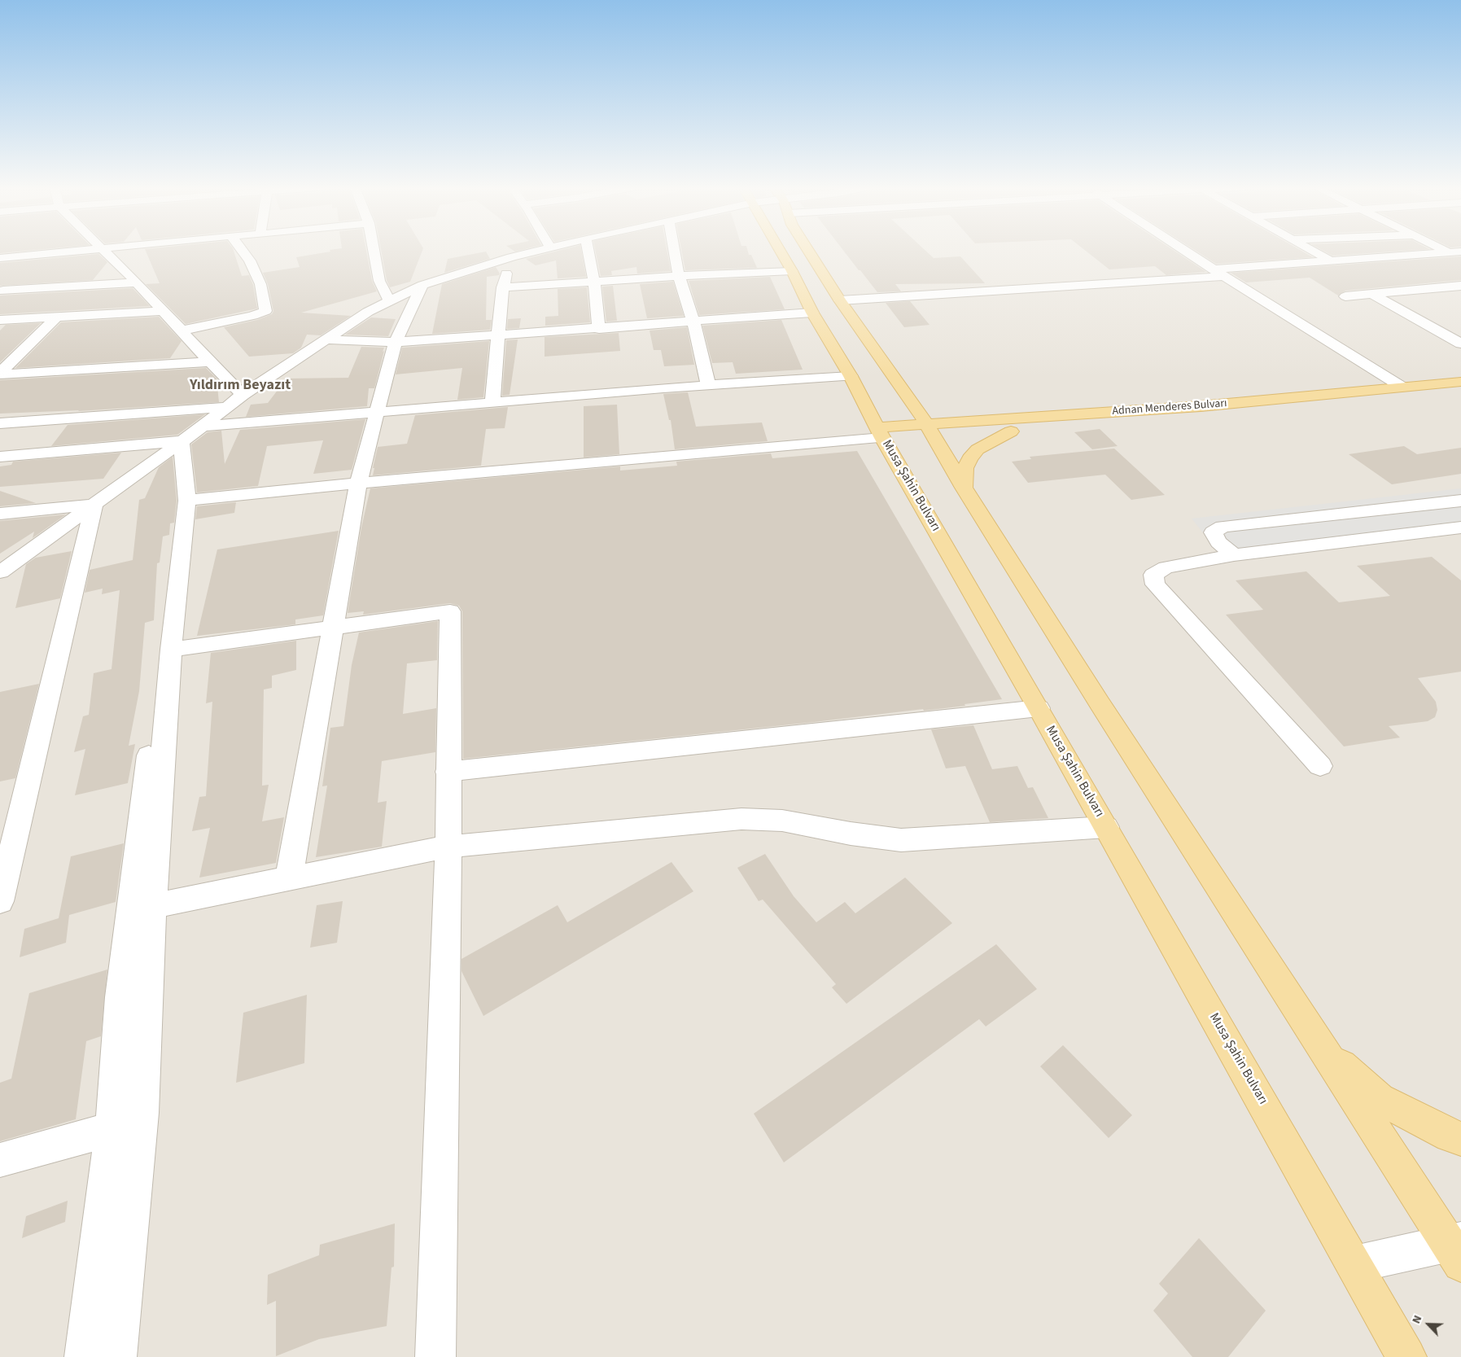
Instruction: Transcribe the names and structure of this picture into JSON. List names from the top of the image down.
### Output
{
  "streets": {
    "main road": ["Adnan Menderes Bulvarı", "Musa Şahin Bulvarı"]
  },
  "crossings": [
    ["Adnan Menderes Bulvarı", "Musa Şahin Bulvarı"]
  ],
  "districts": ["Yıldırım Beyazıt"],
  "north": "top left"
}
